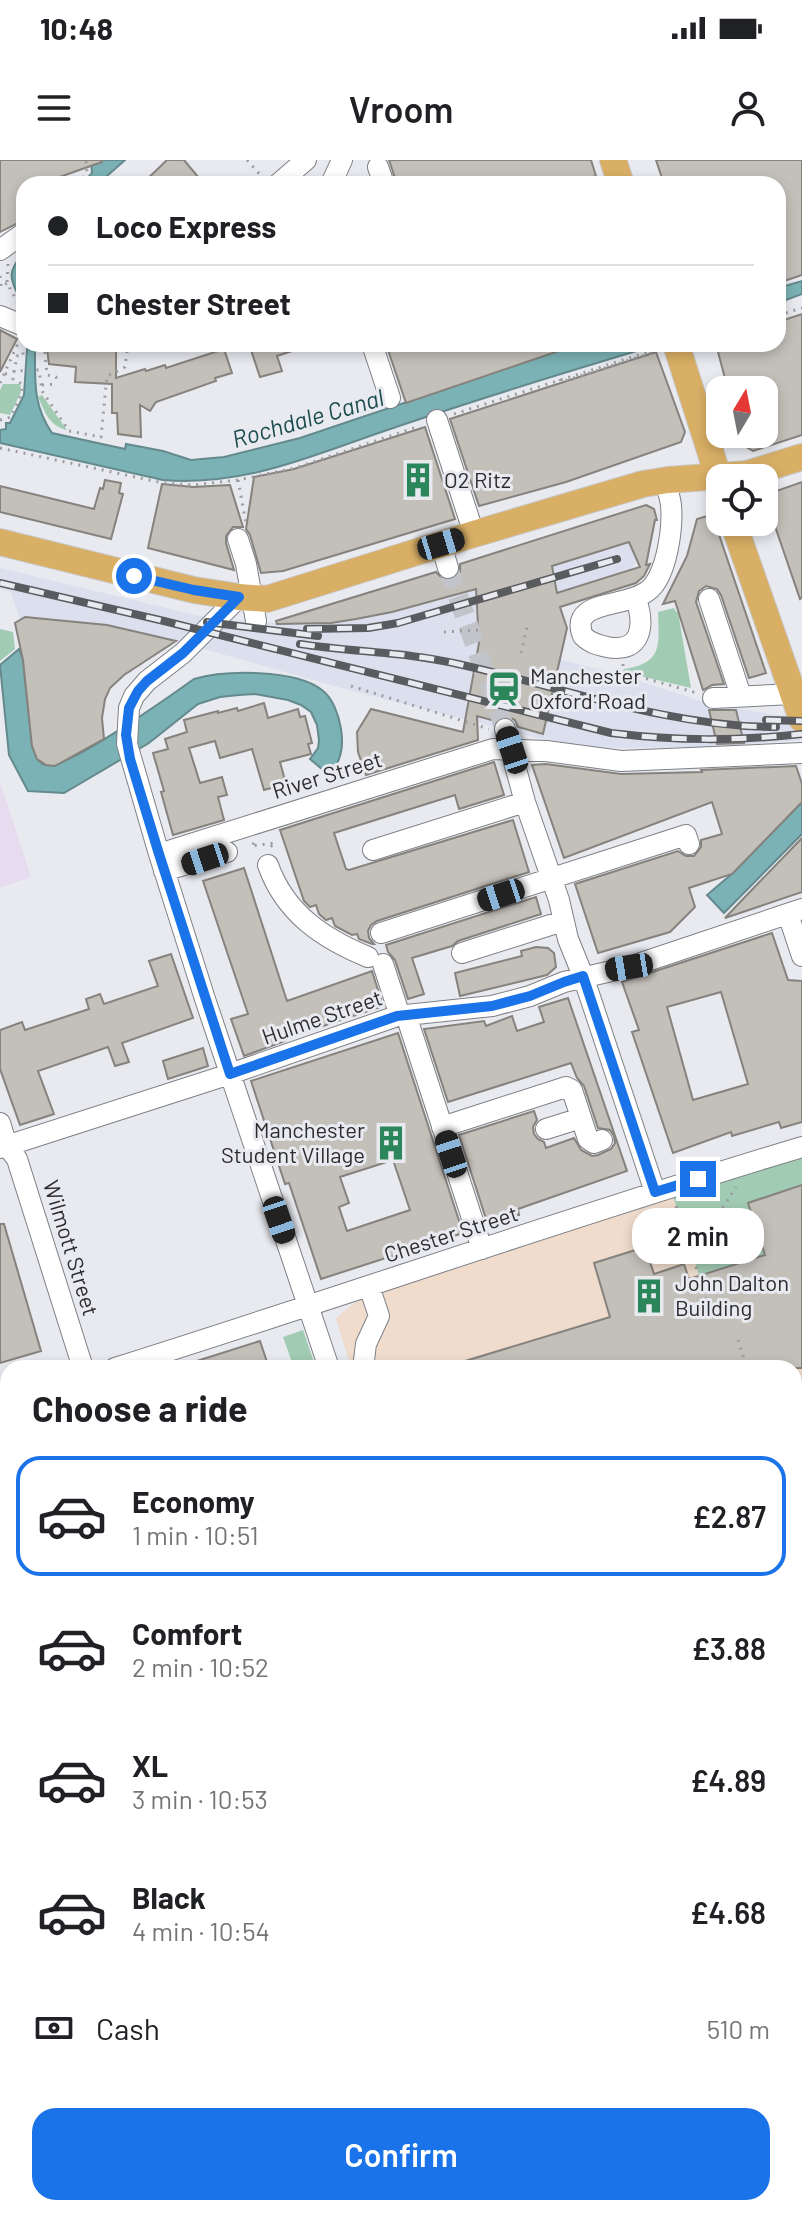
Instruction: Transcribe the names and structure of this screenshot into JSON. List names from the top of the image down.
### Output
{
  "streets": {
    "street": [
      "River Street",
      "Hulme Street",
      "Chester Street",
      "Wilmott Street"
    ]
  },
  "crossings": [
    ["Hulme Street", "Wilmott Street"]
  ],
  "water": ["Rochdale Canal"],
  "places": {
    "building": ["O2 Ritz", "Manchester Student Village", "John Dalton Building"],
    "station": ["Manchester Oxford Road"]
  },
  "north": "top",
  "page": {
    "status": "10:48",
    "header": "Vroom",
    "banner": ["Loco Express", "Chester Street"],
    "bubble": "2 min",
    "heading": "Choose a ride",
    "list": [
      {
        "name": "Economy",
        "note": "1 min · 10:51",
        "value": "£2.87"
      },
      {
        "name": "Comfort",
        "note": "2 min · 10:52",
        "value": "£3.88"
      },
      {
        "name": "XL",
        "note": "3 min · 10:53",
        "value": "£4.89"
      },
      {
        "name": "Black",
        "note": "4 min · 10:54",
        "value": "£4.68"
      }
    ],
    "pay": ["Cash", "510 m"],
    "buttons": "Confirm"
  }
}
